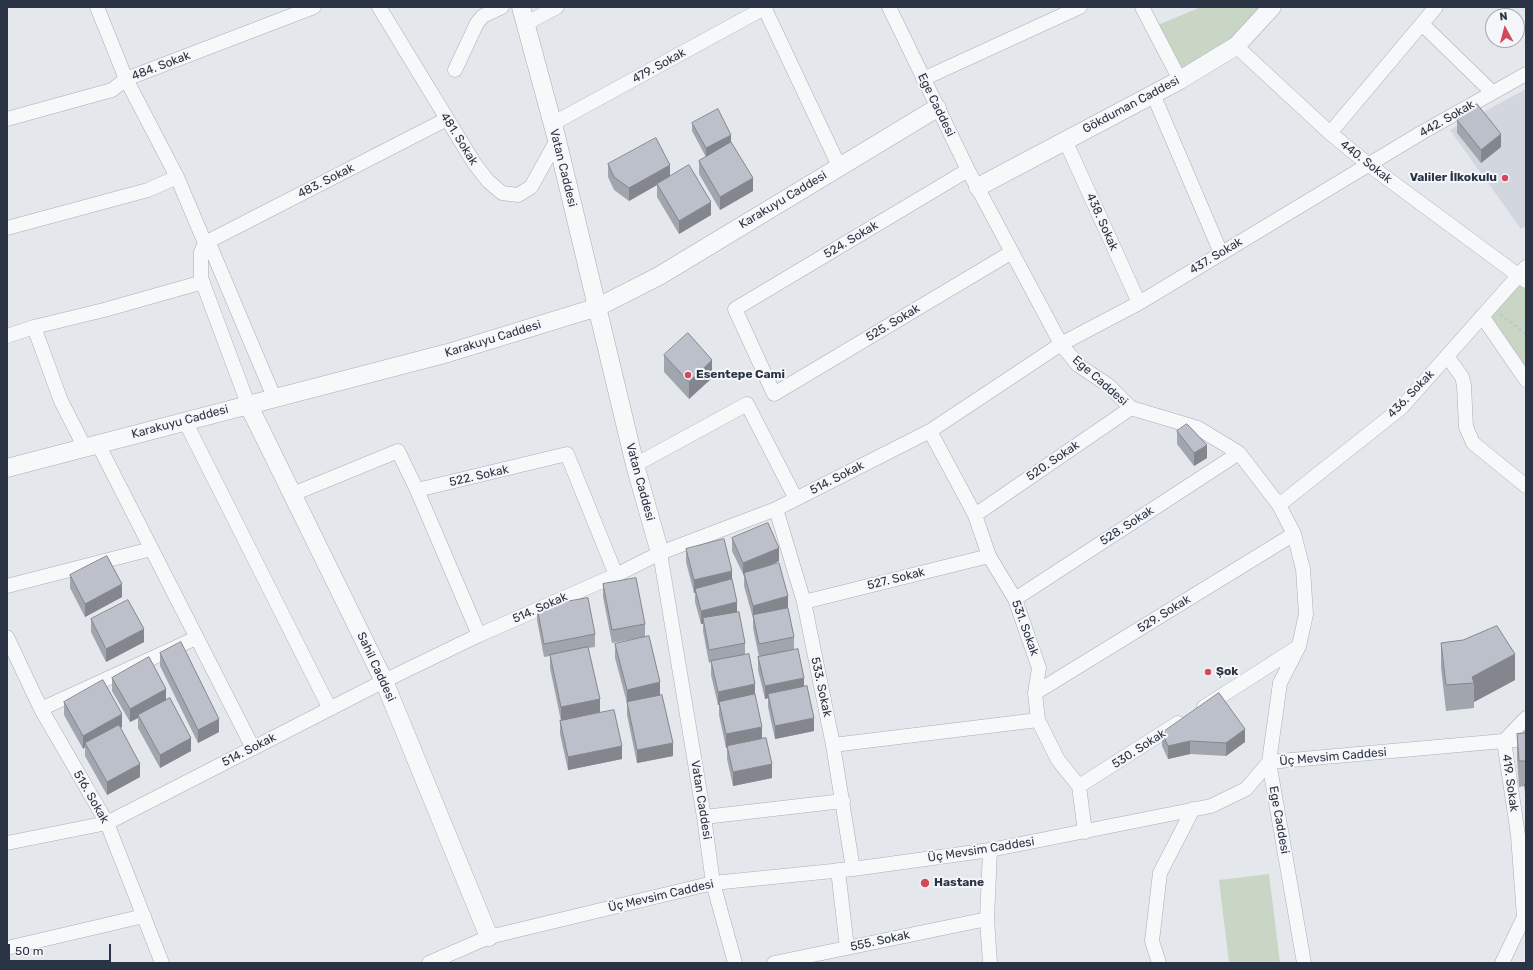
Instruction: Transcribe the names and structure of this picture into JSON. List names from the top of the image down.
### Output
{
  "streets": {
    "street": [
      "484. Sokak",
      "479. Sokak",
      "Ege Caddesi",
      "Gökduman Caddesi",
      "442. Sokak",
      "481. Sokak",
      "440. Sokak",
      "Vatan Caddesi",
      "483. Sokak",
      "Karakuyu Caddesi",
      "438. Sokak",
      "524. Sokak",
      "437. Sokak",
      "525. Sokak",
      "436. Sokak",
      "520. Sokak",
      "522. Sokak",
      "514. Sokak",
      "528. Sokak",
      "527. Sokak",
      "529. Sokak",
      "531. Sokak",
      "Sahil Caddesi",
      "533. Sokak",
      "530. Sokak",
      "Üç Mevsim Caddesi",
      "419. Sokak",
      "516. Sokak",
      "555. Sokak"
    ]
  },
  "crossings": [
    ["479. Sokak", "481. Sokak"],
    ["479. Sokak", "Vatan Caddesi"],
    ["Ege Caddesi", "Gökduman Caddesi"],
    ["Ege Caddesi", "Karakuyu Caddesi"],
    ["Ege Caddesi", "524. Sokak"],
    ["Ege Caddesi", "437. Sokak"],
    ["Ege Caddesi", "525. Sokak"],
    ["Ege Caddesi", "436. Sokak"],
    ["Ege Caddesi", "520. Sokak"],
    ["Ege Caddesi", "514. Sokak"],
    ["Ege Caddesi", "528. Sokak"],
    ["Ege Caddesi", "529. Sokak"],
    ["Ege Caddesi", "530. Sokak"],
    ["Ege Caddesi", "Üç Mevsim Caddesi"],
    ["Gökduman Caddesi", "440. Sokak"],
    ["Gökduman Caddesi", "438. Sokak"],
    ["442. Sokak", "440. Sokak"],
    ["442. Sokak", "437. Sokak"],
    ["481. Sokak", "Vatan Caddesi"],
    ["481. Sokak", "483. Sokak"],
    ["440. Sokak", "437. Sokak"],
    ["440. Sokak", "436. Sokak"],
    ["Vatan Caddesi", "Karakuyu Caddesi"],
    ["Vatan Caddesi", "514. Sokak"],
    ["Vatan Caddesi", "Üç Mevsim Caddesi"],
    ["Karakuyu Caddesi", "Sahil Caddesi"],
    ["438. Sokak", "437. Sokak"],
    ["524. Sokak", "525. Sokak"],
    ["437. Sokak", "514. Sokak"],
    ["520. Sokak", "531. Sokak"],
    ["522. Sokak", "514. Sokak"],
    ["514. Sokak", "531. Sokak"],
    ["514. Sokak", "Sahil Caddesi"],
    ["514. Sokak", "533. Sokak"],
    ["514. Sokak", "516. Sokak"],
    ["528. Sokak", "531. Sokak"],
    ["527. Sokak", "531. Sokak"],
    ["527. Sokak", "533. Sokak"],
    ["529. Sokak", "531. Sokak"],
    ["531. Sokak", "530. Sokak"],
    ["Sahil Caddesi", "Üç Mevsim Caddesi"],
    ["533. Sokak", "Üç Mevsim Caddesi"],
    ["Üç Mevsim Caddesi", "419. Sokak"]
  ],
  "places": [
    "Valiler İlkokulu",
    "Esentepe Cami",
    "Şok",
    "Hastane"
  ],
  "scale_bar": "50 m",
  "north": "top"
}
